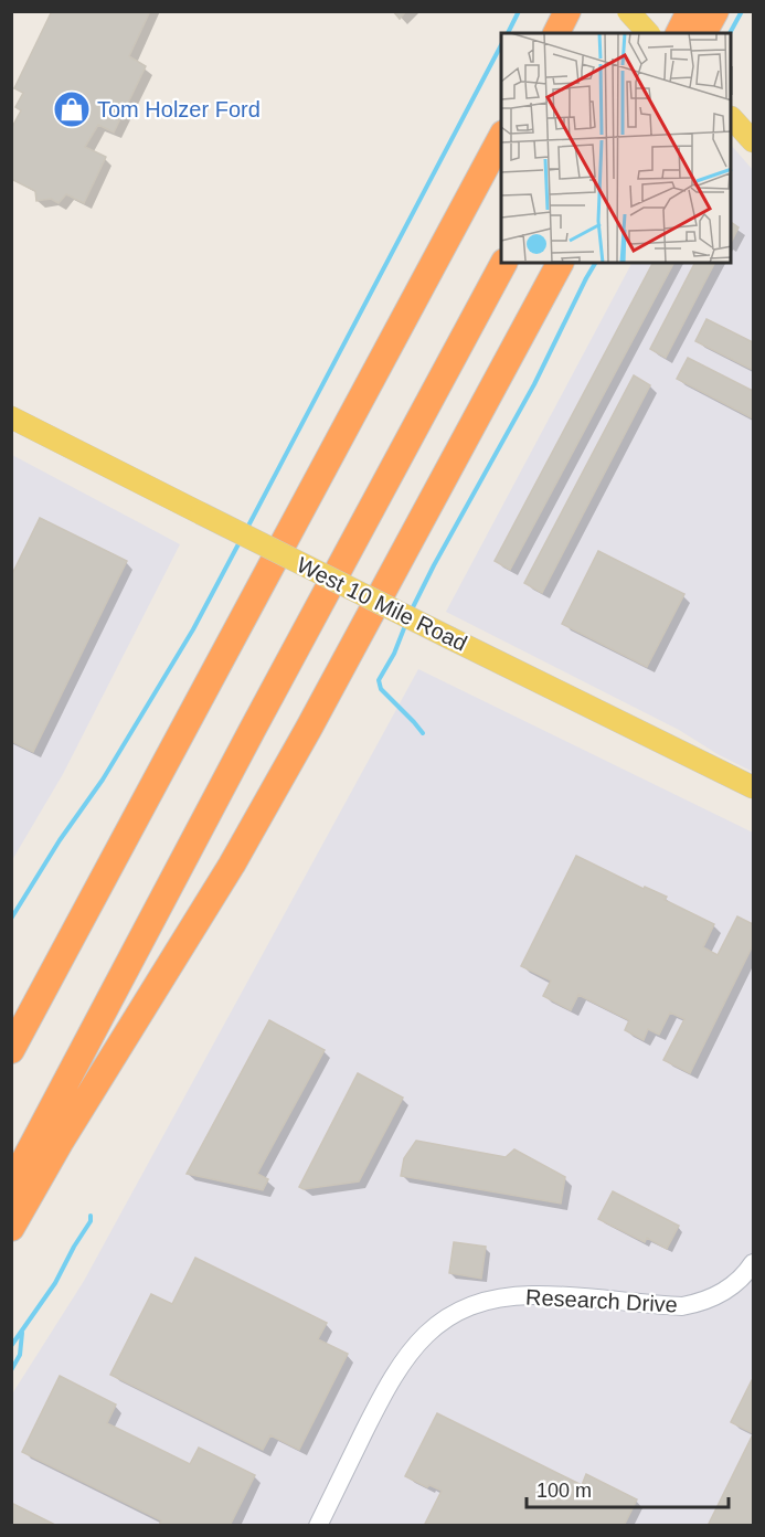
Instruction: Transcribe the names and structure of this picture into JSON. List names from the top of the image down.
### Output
{
  "streets": {
    "main road": ["West 10 Mile Road"],
    "street": ["Research Drive"]
  },
  "places": {
    "shop": ["Tom Holzer Ford"]
  },
  "scale_bar": "100 m"
}
